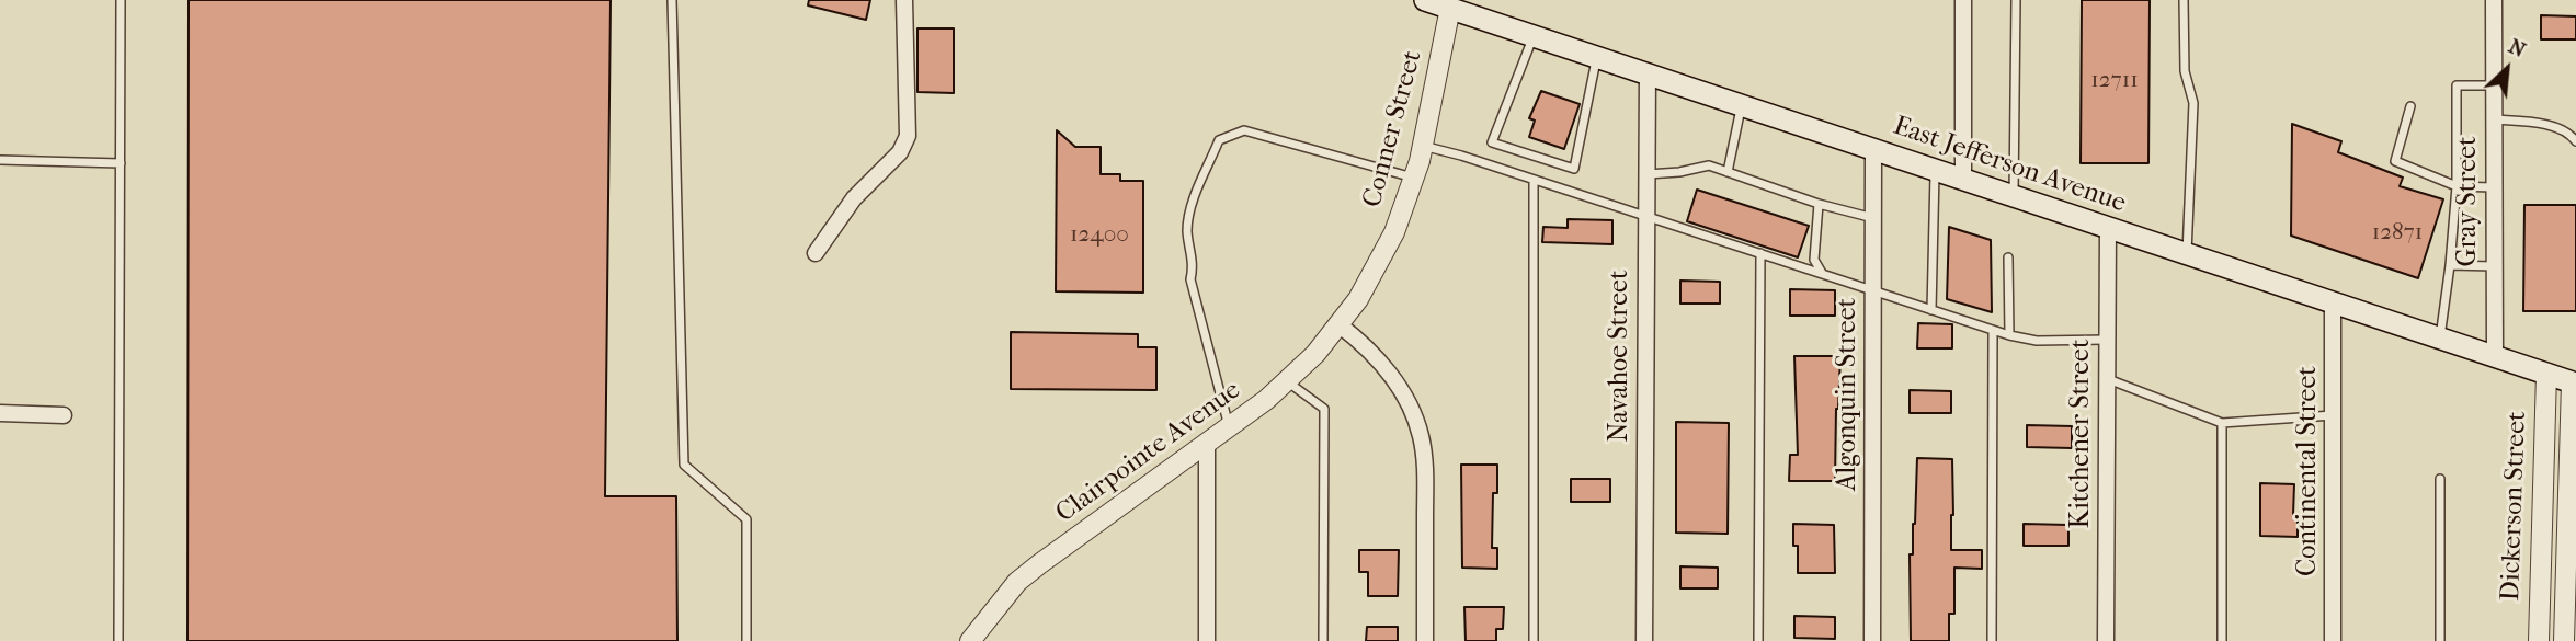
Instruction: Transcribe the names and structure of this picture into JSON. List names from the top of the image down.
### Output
{
  "streets": {
    "main road": ["East Jefferson Avenue"],
    "street": [
      "Conner Street",
      "Gray Street",
      "Navahoe Street",
      "Algonquin Street",
      "Kitchener Street",
      "Clairpointe Avenue",
      "Continental Street",
      "Dickerson Street"
    ]
  },
  "crossings": [
    ["Conner Street", "East Jefferson Avenue"],
    ["Conner Street", "Clairpointe Avenue"],
    ["East Jefferson Avenue", "Gray Street"],
    ["East Jefferson Avenue", "Navahoe Street"],
    ["East Jefferson Avenue", "Algonquin Street"],
    ["East Jefferson Avenue", "Kitchener Street"],
    ["East Jefferson Avenue", "Continental Street"],
    ["East Jefferson Avenue", "Dickerson Street"]
  ],
  "house_numbers": ["12711", "12871", "12400"],
  "north": "top right"
}
